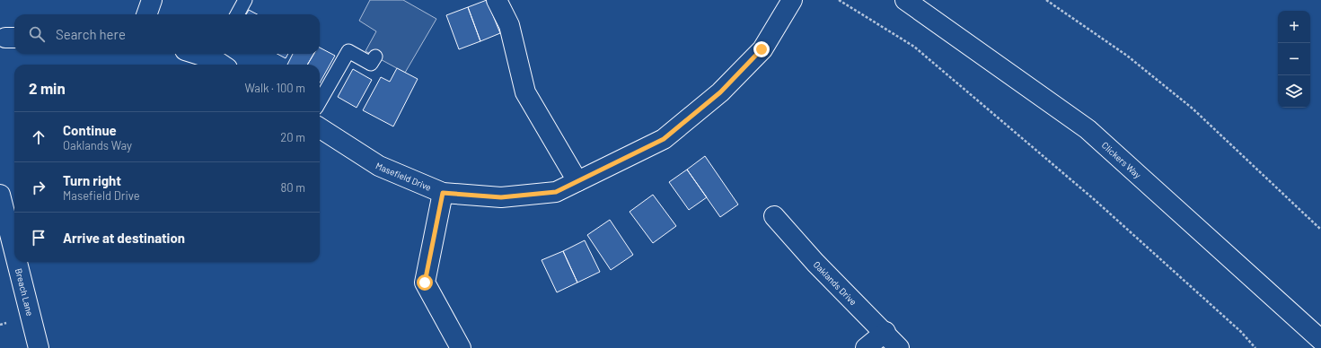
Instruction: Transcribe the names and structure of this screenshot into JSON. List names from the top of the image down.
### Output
{
  "streets": {
    "street": [
      "Clickers Way",
      "Masefield Drive",
      "Oaklands Drive",
      "Breach Lane"
    ]
  },
  "page": {
    "map_buttons": ["+", "−"],
    "search": "Search here",
    "heading": ["2 min", "Walk · 100 m"],
    "list": [
      ["Continue", "Oaklands Way", "20 m"],
      ["Turn right", "Masefield Drive", "80 m"],
      "Arrive at destination"
    ]
  }
}
